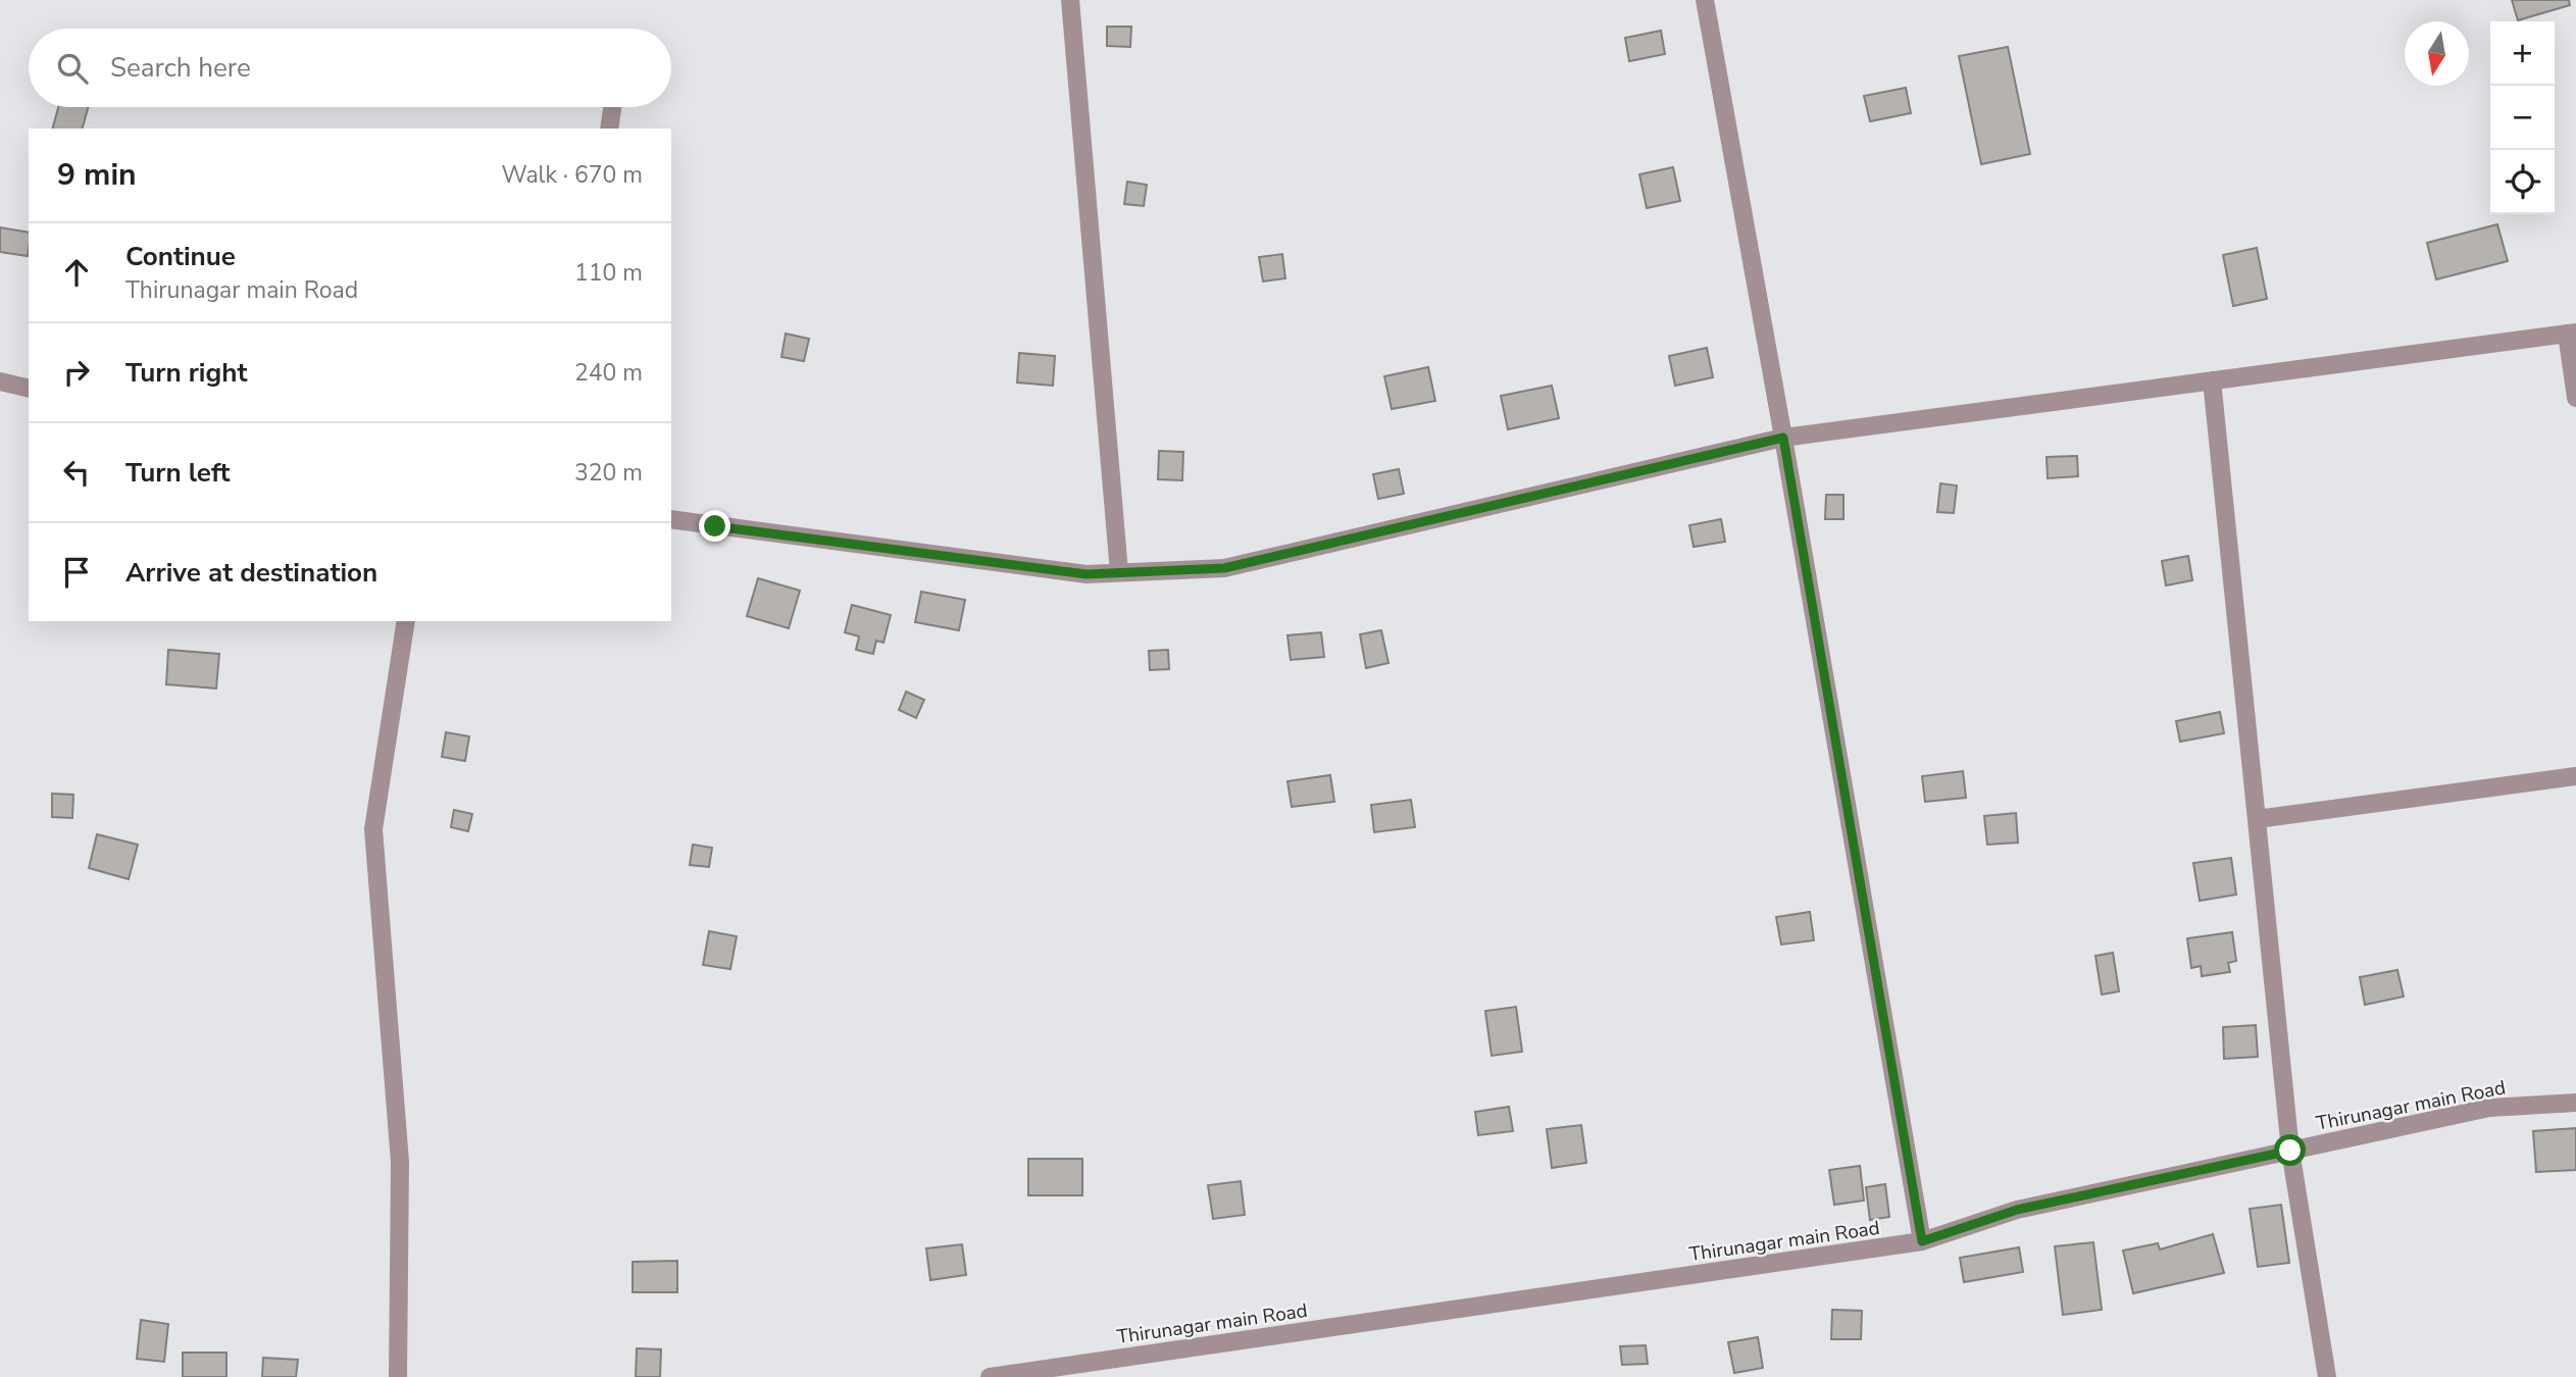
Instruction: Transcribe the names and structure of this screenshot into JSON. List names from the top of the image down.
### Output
{
  "streets": {
    "street": ["Thirunagar main Road"]
  },
  "north": "bottom",
  "page": {
    "map_buttons": ["+", "−"],
    "search": "Search here",
    "heading": ["9 min", "Walk · 670 m"],
    "list": [
      ["Continue", "Thirunagar main Road", "110 m"],
      ["Turn right", "240 m"],
      ["Turn left", "320 m"],
      "Arrive at destination"
    ]
  }
}
